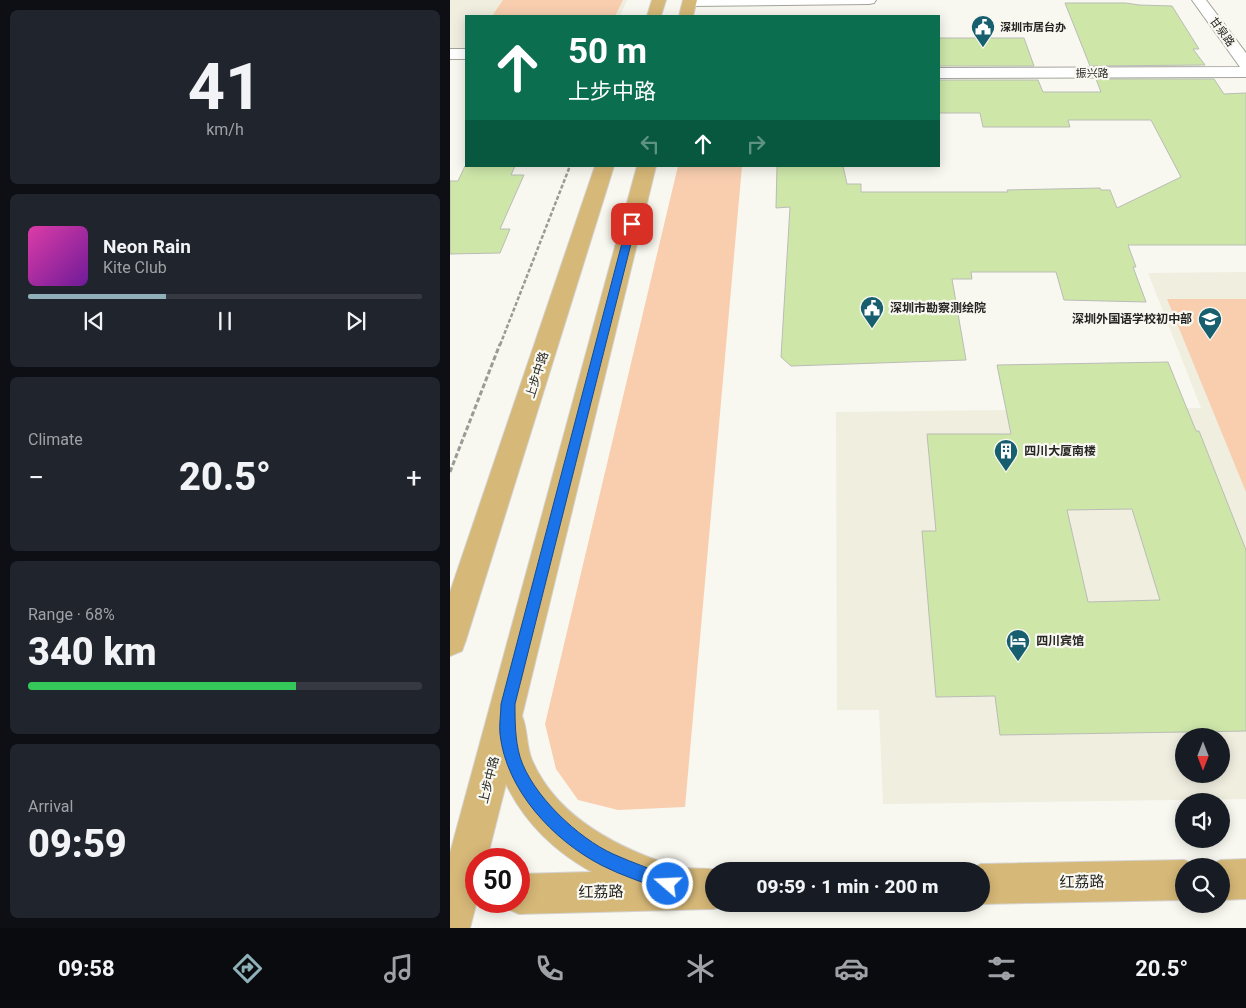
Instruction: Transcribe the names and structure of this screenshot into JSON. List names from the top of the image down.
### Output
{
  "streets": {
    "main road": ["上步中路", "红荔路"],
    "street": ["甘泉路", "振兴路"]
  },
  "places": {
    "public building": ["深圳市居台办", "深圳市勘察测绘院"],
    "school or university": ["深圳外国语学校初中部"],
    "building": ["四川大厦南楼"],
    "hotel": ["四川宾馆"]
  },
  "north": "bottom",
  "page": {
    "tile": [
      ["41", "km/h"],
      "Climate",
      ["Range · 68%", "340 km"],
      ["Arrival", "09:59"]
    ],
    "turn": ["50 m", "上步中路"],
    "song": ["Neon Rain", "Kite Club"],
    "heat": ["−", "20.5°", "+"],
    "limit": "50",
    "trip": "09:59 · 1 min · 200 m",
    "tabs": ["09:58", "20.5°"]
  }
}
